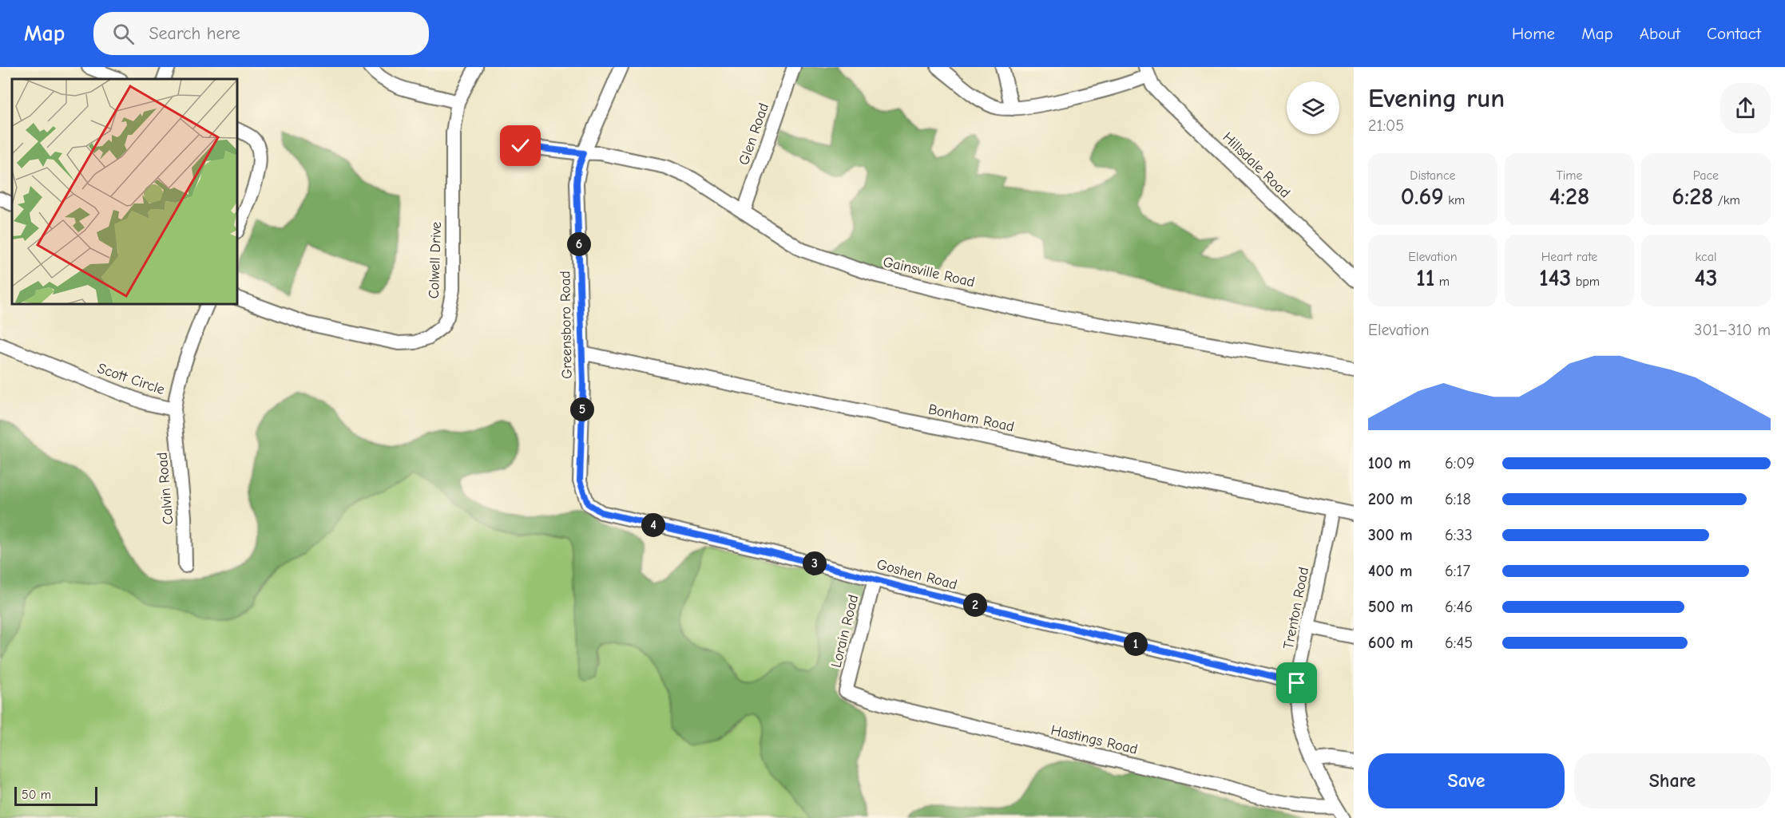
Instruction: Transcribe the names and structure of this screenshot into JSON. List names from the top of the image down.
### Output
{
  "streets": {
    "street": [
      "Glen Road",
      "Hillsdale Road",
      "Colwell Drive",
      "Gainsville Road",
      "Greensboro Road",
      "Scott Circle",
      "Bonham Road",
      "Calvin Road",
      "Goshen Road",
      "Trenton Road",
      "Lorain Road",
      "Hastings Road"
    ]
  },
  "crossings": [
    ["Glen Road", "Gainsville Road"],
    ["Gainsville Road", "Greensboro Road"],
    ["Greensboro Road", "Bonham Road"],
    ["Greensboro Road", "Goshen Road"],
    ["Scott Circle", "Calvin Road"],
    ["Bonham Road", "Trenton Road"],
    ["Goshen Road", "Trenton Road"],
    ["Goshen Road", "Lorain Road"],
    ["Trenton Road", "Hastings Road"],
    ["Lorain Road", "Hastings Road"]
  ],
  "scale_bar": "50 m",
  "page": {
    "header": "Map",
    "search": "Search here",
    "nav": [
      "Home",
      "Map",
      "About",
      "Contact"
    ],
    "heading": ["Evening run", "21:05"],
    "stats": [
      ["Distance", "0.69 km"],
      ["Time", "4:28"],
      ["Pace", "6:28 /km"],
      ["Elevation", "11 m"],
      ["Heart rate", "143 bpm"],
      ["kcal", "43"]
    ],
    "pins": [
      "6",
      "5",
      "4",
      "3",
      "2",
      "1"
    ],
    "chart": ["Elevation", "301–310 m"],
    "list": [
      {
        "name": "100 m",
        "note": "6:09"
      },
      {
        "name": "200 m",
        "note": "6:18"
      },
      {
        "name": "300 m",
        "note": "6:33"
      },
      {
        "name": "400 m",
        "note": "6:17"
      },
      {
        "name": "500 m",
        "note": "6:46"
      },
      {
        "name": "600 m",
        "note": "6:45"
      }
    ],
    "buttons": ["Save", "Share"],
    "scale": "50 m"
  }
}
